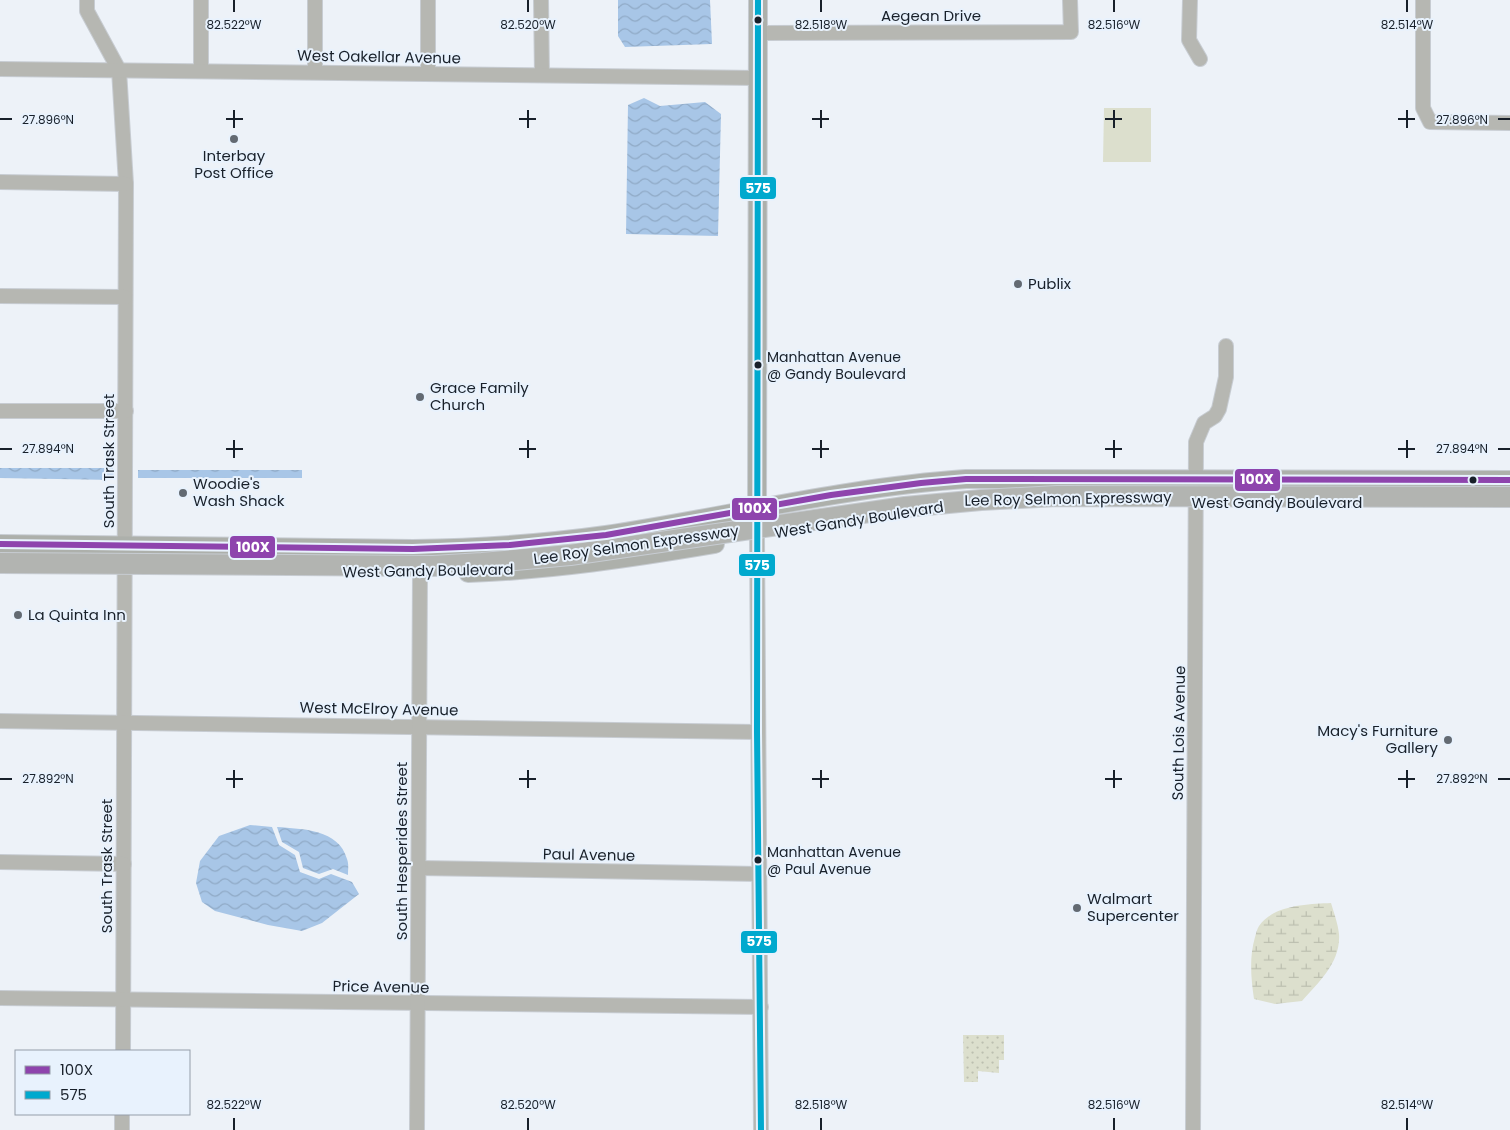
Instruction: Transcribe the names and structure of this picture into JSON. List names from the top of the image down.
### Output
{
  "streets": {
    "highway": ["Lee Roy Selmon Expressway"],
    "main road": ["West Gandy Boulevard"],
    "street": [
      "Aegean Drive",
      "West Oakellar Avenue",
      "South Trask Street",
      "West McElroy Avenue",
      "South Lois Avenue",
      "South Hesperides Street",
      "Paul Avenue",
      "Price Avenue"
    ]
  },
  "crossings": [
    ["West Oakellar Avenue", "South Trask Street"],
    ["South Trask Street", "West Gandy Boulevard"],
    ["South Trask Street", "West McElroy Avenue"],
    ["South Trask Street", "Price Avenue"],
    ["West Gandy Boulevard", "South Lois Avenue"],
    ["West Gandy Boulevard", "South Hesperides Street"],
    ["West McElroy Avenue", "South Hesperides Street"],
    ["South Hesperides Street", "Paul Avenue"],
    ["South Hesperides Street", "Price Avenue"]
  ],
  "places": [
    "Interbay Post Office",
    "Publix",
    "Manhattan Avenue @ Gandy Boulevard",
    "Grace Family Church",
    "Woodie's Wash Shack",
    "La Quinta Inn",
    "Macy's Furniture Gallery",
    "Manhattan Avenue @ Paul Avenue",
    "Walmart Supercenter"
  ],
  "lines": ["transit line 575", "transit line 100X"],
  "legend": ["100X", "575"],
  "coordinates": [
    "82.522°W",
    "82.520°W",
    "82.518°W",
    "82.516°W",
    "82.514°W",
    "27.896°N",
    "27.894°N",
    "27.892°N"
  ]
}
